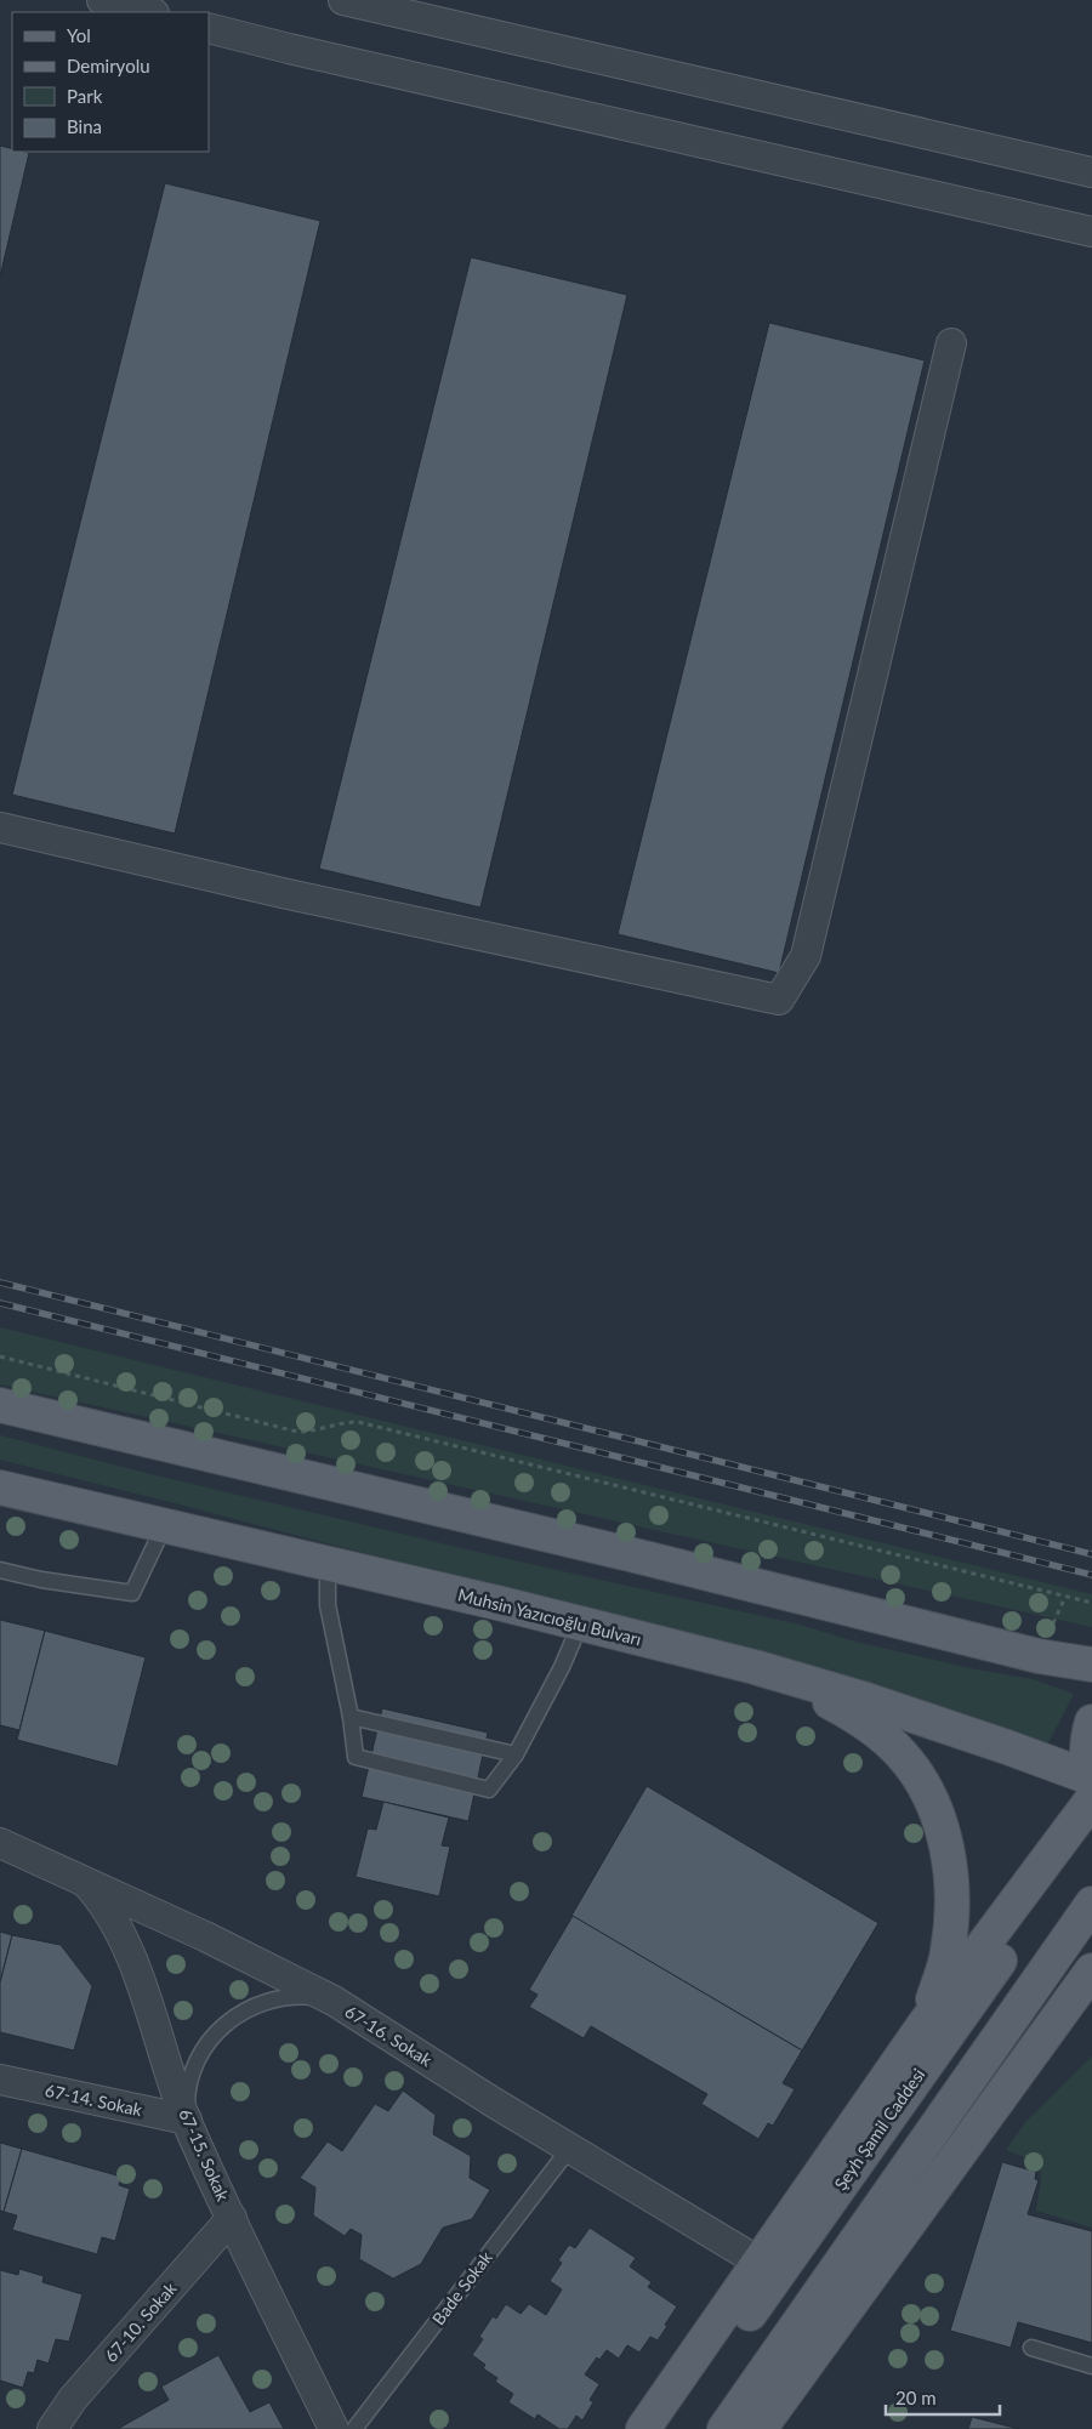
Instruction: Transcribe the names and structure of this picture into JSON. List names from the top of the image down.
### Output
{
  "streets": {
    "main road": ["Muhsin Yazıcıoğlu Bulvarı", "Şeyh Şamil Caddesi"],
    "street": [
      "67-16. Sokak",
      "67-14. Sokak",
      "67-15. Sokak",
      "67-10. Sokak"
    ],
    "lane": ["Bade Sokak"]
  },
  "crossings": [
    ["67-16. Sokak", "67-15. Sokak"],
    ["67-16. Sokak", "Bade Sokak"],
    ["67-14. Sokak", "67-15. Sokak"],
    ["67-15. Sokak", "67-10. Sokak"]
  ],
  "legend": [
    "Yol",
    "Demiryolu",
    "Park",
    "Bina"
  ],
  "scale_bar": "20 m"
}
